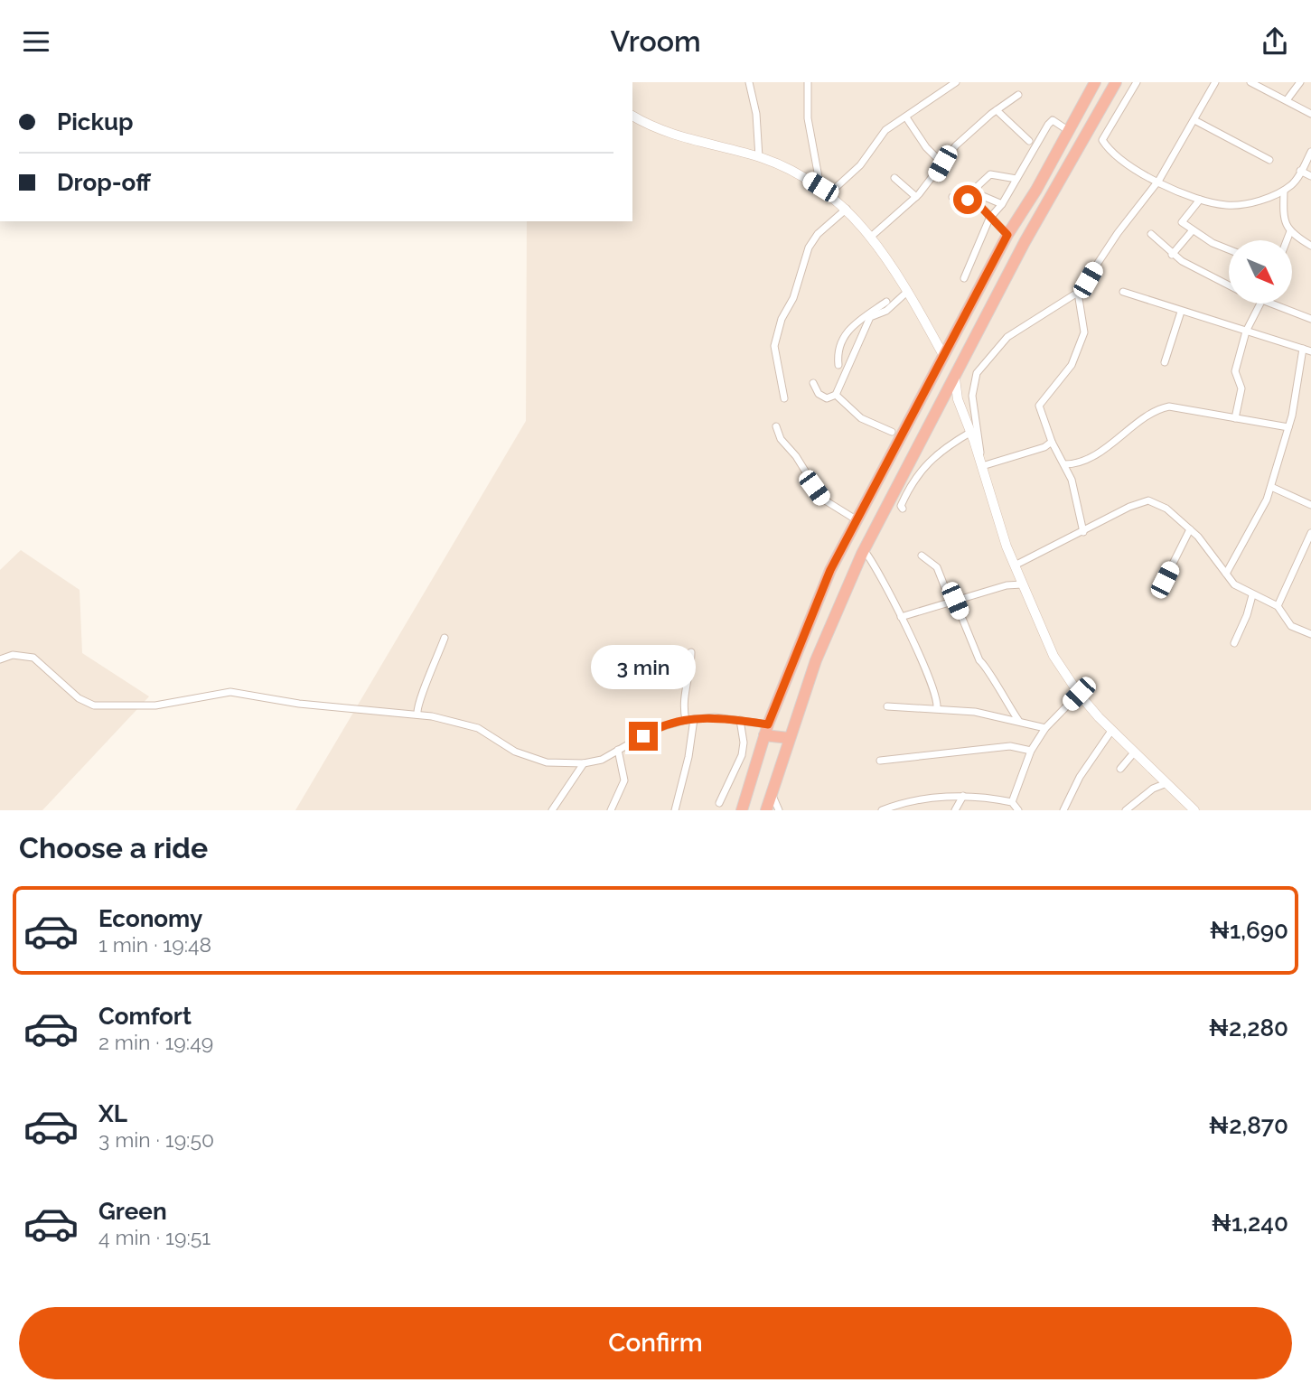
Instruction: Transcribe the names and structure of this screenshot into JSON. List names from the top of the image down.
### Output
{
  "north": "bottom right",
  "page": {
    "header": "Vroom",
    "banner": ["Pickup", "Drop-off"],
    "bubble": "3 min",
    "heading": "Choose a ride",
    "list": [
      {
        "name": "Economy",
        "note": "1 min · 19:48",
        "value": "₦1,690"
      },
      {
        "name": "Comfort",
        "note": "2 min · 19:49",
        "value": "₦2,280"
      },
      {
        "name": "XL",
        "note": "3 min · 19:50",
        "value": "₦2,870"
      },
      {
        "name": "Green",
        "note": "4 min · 19:51",
        "value": "₦1,240"
      }
    ],
    "buttons": "Confirm"
  }
}
